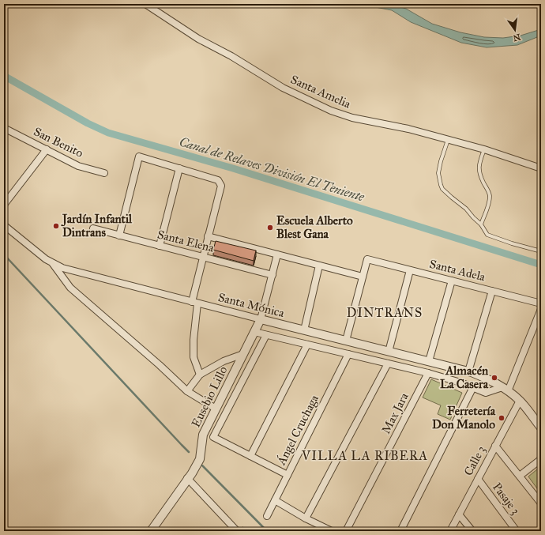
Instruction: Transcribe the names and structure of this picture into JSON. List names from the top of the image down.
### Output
{
  "streets": {
    "street": [
      "Santa Amelia",
      "San Benito",
      "Santa Elena",
      "Santa Adela",
      "Santa Mónica",
      "Eusebio Lillo",
      "Max Jara",
      "Ángel Cruchaga",
      "Calle 3",
      "Pasaje 3"
    ]
  },
  "crossings": [
    ["Santa Mónica", "Eusebio Lillo"],
    ["Santa Mónica", "Calle 3"],
    ["Calle 3", "Pasaje 3"]
  ],
  "districts": ["DINTRANS", "VILLA LA RIBERA"],
  "water": ["Canal de Relaves División El Teniente"],
  "places": [
    "Jardín Infantil Dintrans",
    "Escuela Alberto Blest Gana",
    "Almacén La Casera",
    "Ferretería Don Manolo"
  ],
  "north": "bottom"
}
